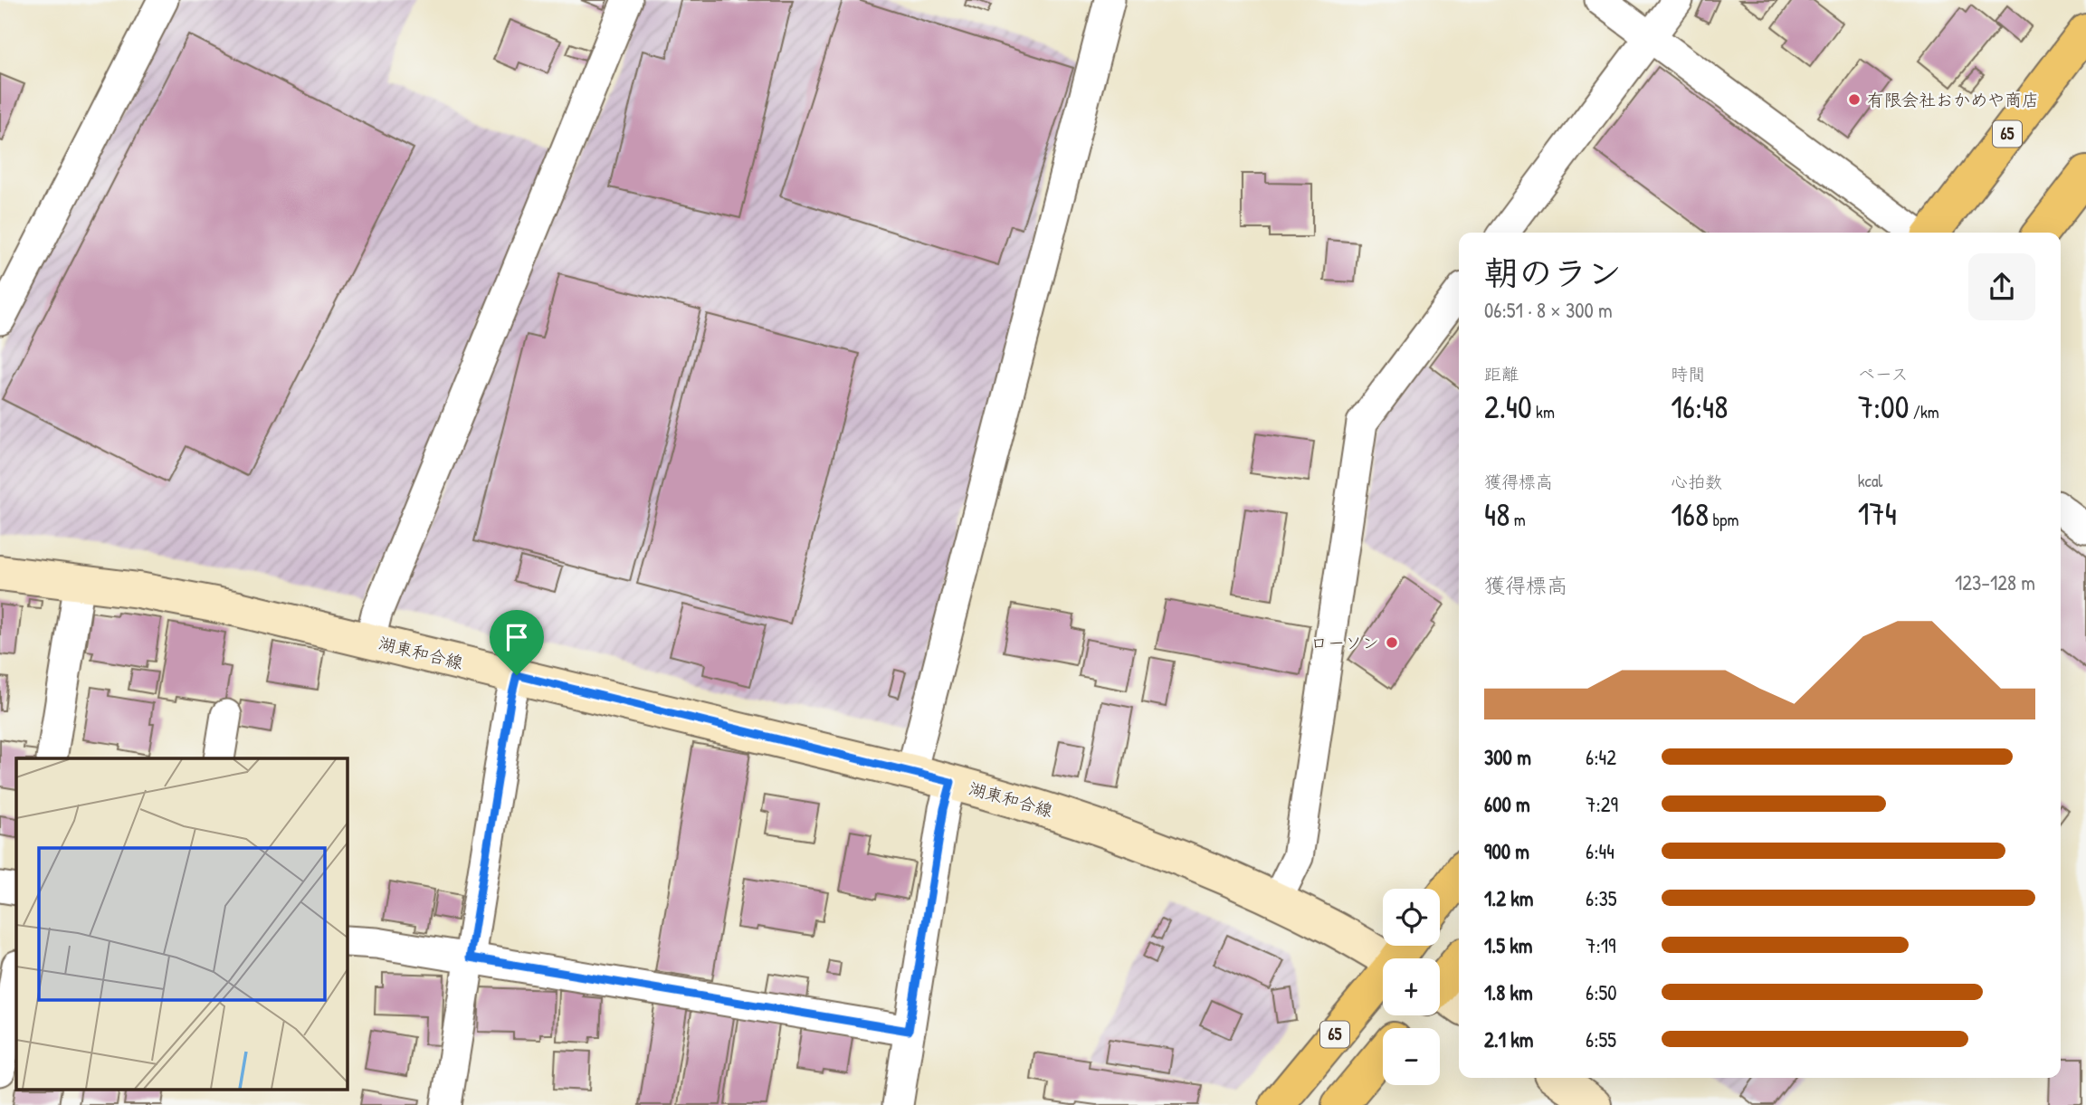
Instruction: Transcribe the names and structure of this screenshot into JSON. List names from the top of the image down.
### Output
{
  "streets": {
    "main road": ["65", "湖東和合線"]
  },
  "places": ["有限会社おかめや商店", "ローソン"],
  "page": {
    "heading": ["朝のラン", "06:51 · 8 × 300 m"],
    "stats": [
      ["距離", "2.40 km"],
      ["時間", "16:48"],
      ["ペース", "7:00 /km"],
      ["獲得標高", "48 m"],
      ["心拍数", "168 bpm"],
      ["kcal", "174"]
    ],
    "chart": ["獲得標高", "123–128 m"],
    "list": [
      {
        "name": "300 m",
        "note": "6:42"
      },
      {
        "name": "600 m",
        "note": "7:29"
      },
      {
        "name": "900 m",
        "note": "6:44"
      },
      {
        "name": "1.2 km",
        "note": "6:35"
      },
      {
        "name": "1.5 km",
        "note": "7:19"
      },
      {
        "name": "1.8 km",
        "note": "6:50"
      },
      {
        "name": "2.1 km",
        "note": "6:55"
      }
    ],
    "map_buttons": ["+", "−"]
  }
}
